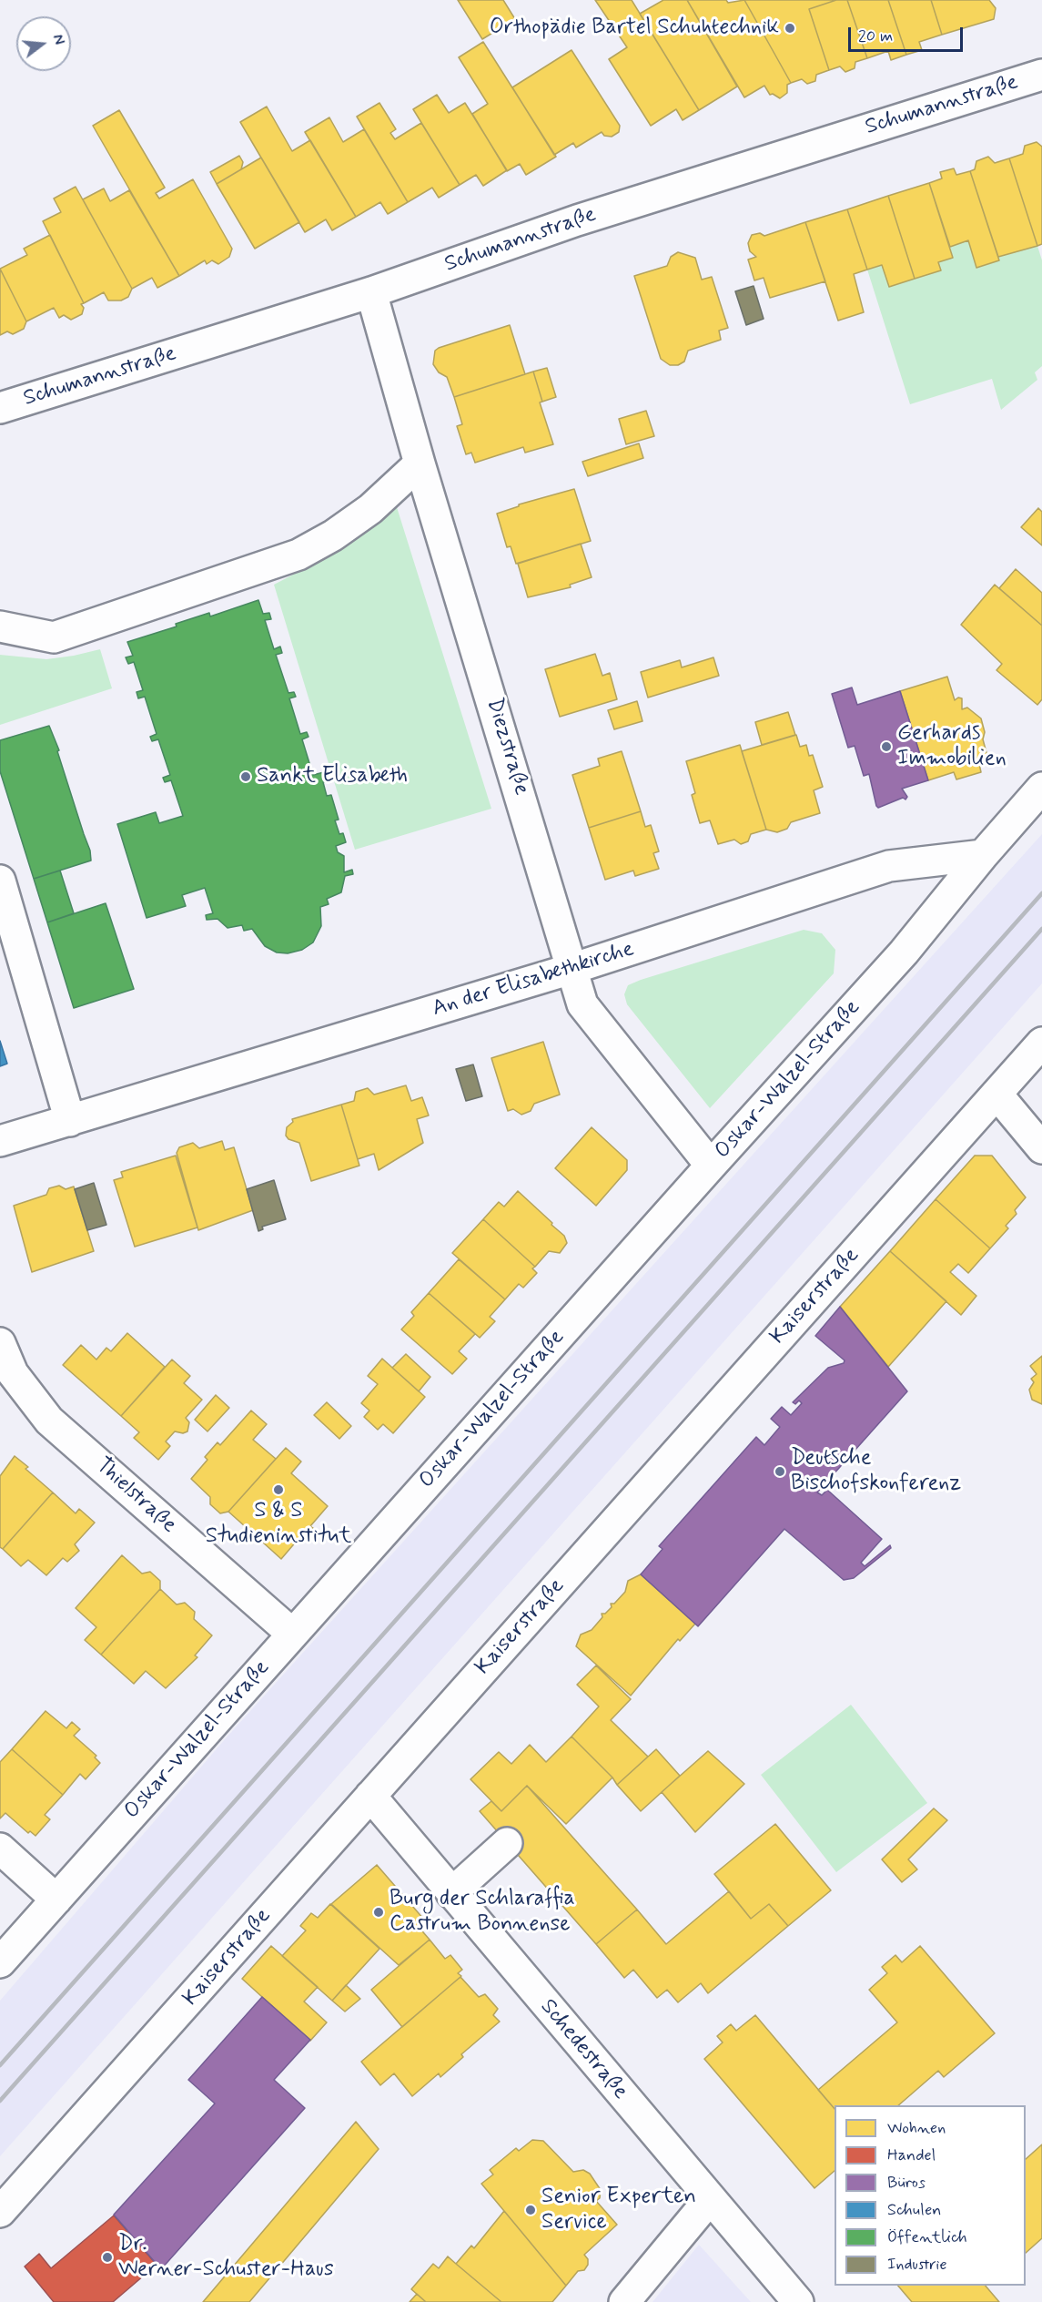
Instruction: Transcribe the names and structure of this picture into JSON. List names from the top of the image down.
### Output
{
  "streets": {
    "street": [
      "Schumannstraße",
      "Diezstraße",
      "An der Elisabethkirche",
      "Oskar-Walzel-Straße",
      "Kaiserstraße",
      "Thielstraße",
      "Schedestraße"
    ]
  },
  "crossings": [
    ["Schumannstraße", "Diezstraße"],
    ["Diezstraße", "An der Elisabethkirche"],
    ["Diezstraße", "Oskar-Walzel-Straße"],
    ["An der Elisabethkirche", "Oskar-Walzel-Straße"],
    ["Oskar-Walzel-Straße", "Thielstraße"],
    ["Kaiserstraße", "Schedestraße"]
  ],
  "places": [
    "Orthopädie Bartel Schuhtechnik",
    "Gerhards Immobilien",
    "Sankt Elisabeth",
    "Deutsche Bischofskonferenz",
    "S & S Studieninstitut",
    "Burg der Schlaraffia Castrum Bonnense",
    "Senior Experten Service",
    "Dr. Werner-Schuster-Haus"
  ],
  "legend": [
    "Wohnen",
    "Handel",
    "Büros",
    "Schulen",
    "Öffentlich",
    "Industrie"
  ],
  "scale_bar": "20 m",
  "north": "right"
}
